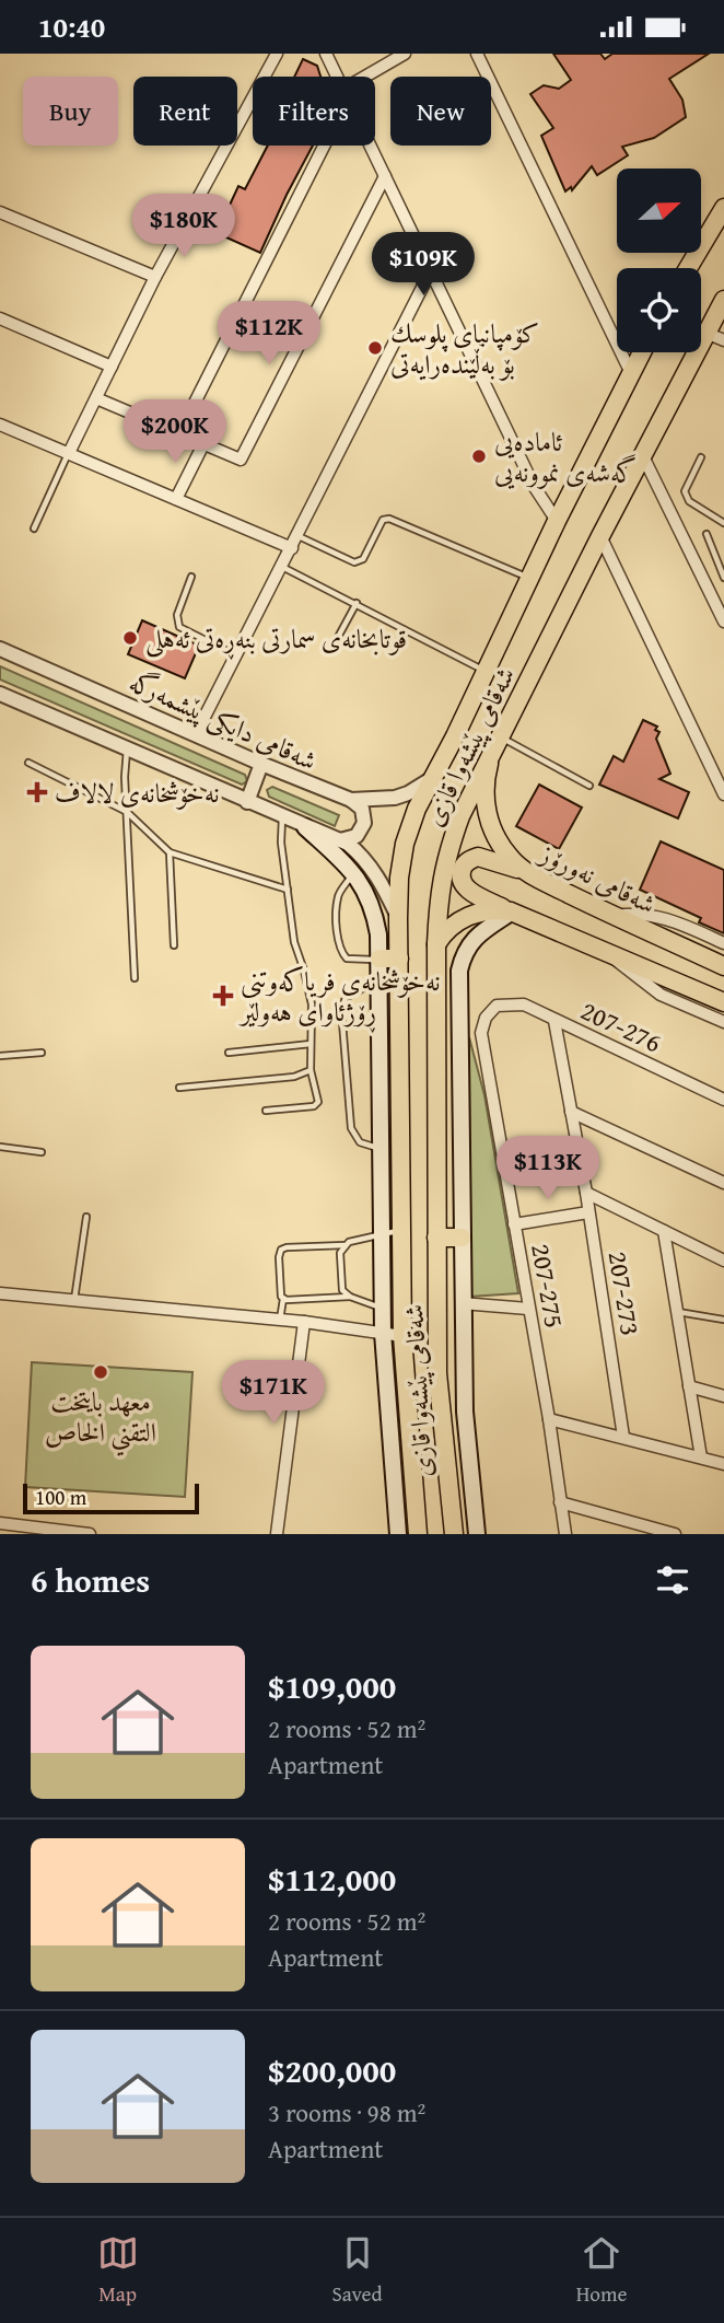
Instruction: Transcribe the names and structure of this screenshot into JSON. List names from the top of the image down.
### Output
{
  "streets": {
    "main road": ["شەقامی پێشەوا قازی", "شەقامی نەورۆز"],
    "street": [
      "شەقامی دایکی پێشمەرگە",
      "207-276",
      "207-275",
      "207-273"
    ]
  },
  "crossings": [
    ["شەقامی دایکی پێشمەرگە", "شەقامی پێشەوا قازی"],
    ["شەقامی پێشەوا قازی", "شەقامی نەورۆز"],
    ["207-276", "207-275"],
    ["207-276", "207-273"]
  ],
  "places": {
    "other": [
      "کۆمپانیای پلوسك بۆ بەڵێندەرایەتی",
      "ئامادەیی گەشەی نموونەیی",
      "قوتابخانەی سمارتی بنەڕەتی ئەهلی",
      "معهد بايتخت التقني الخاص"
    ],
    "health": ["نەخۆشخانەی لالاف", "نەخۆشخانەی فریاکەوتنی ڕۆژئاوای هەولێر"]
  },
  "scale_bar": "100 m",
  "north": "right",
  "page": {
    "status": "10:40",
    "chip": [
      "Buy",
      "Rent",
      "Filters",
      "New"
    ],
    "price": [
      "$180K",
      "$109K",
      "$112K",
      "$200K",
      "$113K",
      "$171K"
    ],
    "scale": "100 m",
    "heading": "6 homes",
    "list": [
      {
        "name": "$109,000",
        "note": "2 rooms · 52 m² · Apartment"
      },
      {
        "name": "$112,000",
        "note": "2 rooms · 52 m² · Apartment"
      },
      {
        "name": "$200,000",
        "note": "3 rooms · 98 m² · Apartment"
      }
    ],
    "tabs": ["Map", "Saved", "Home"]
  }
}
